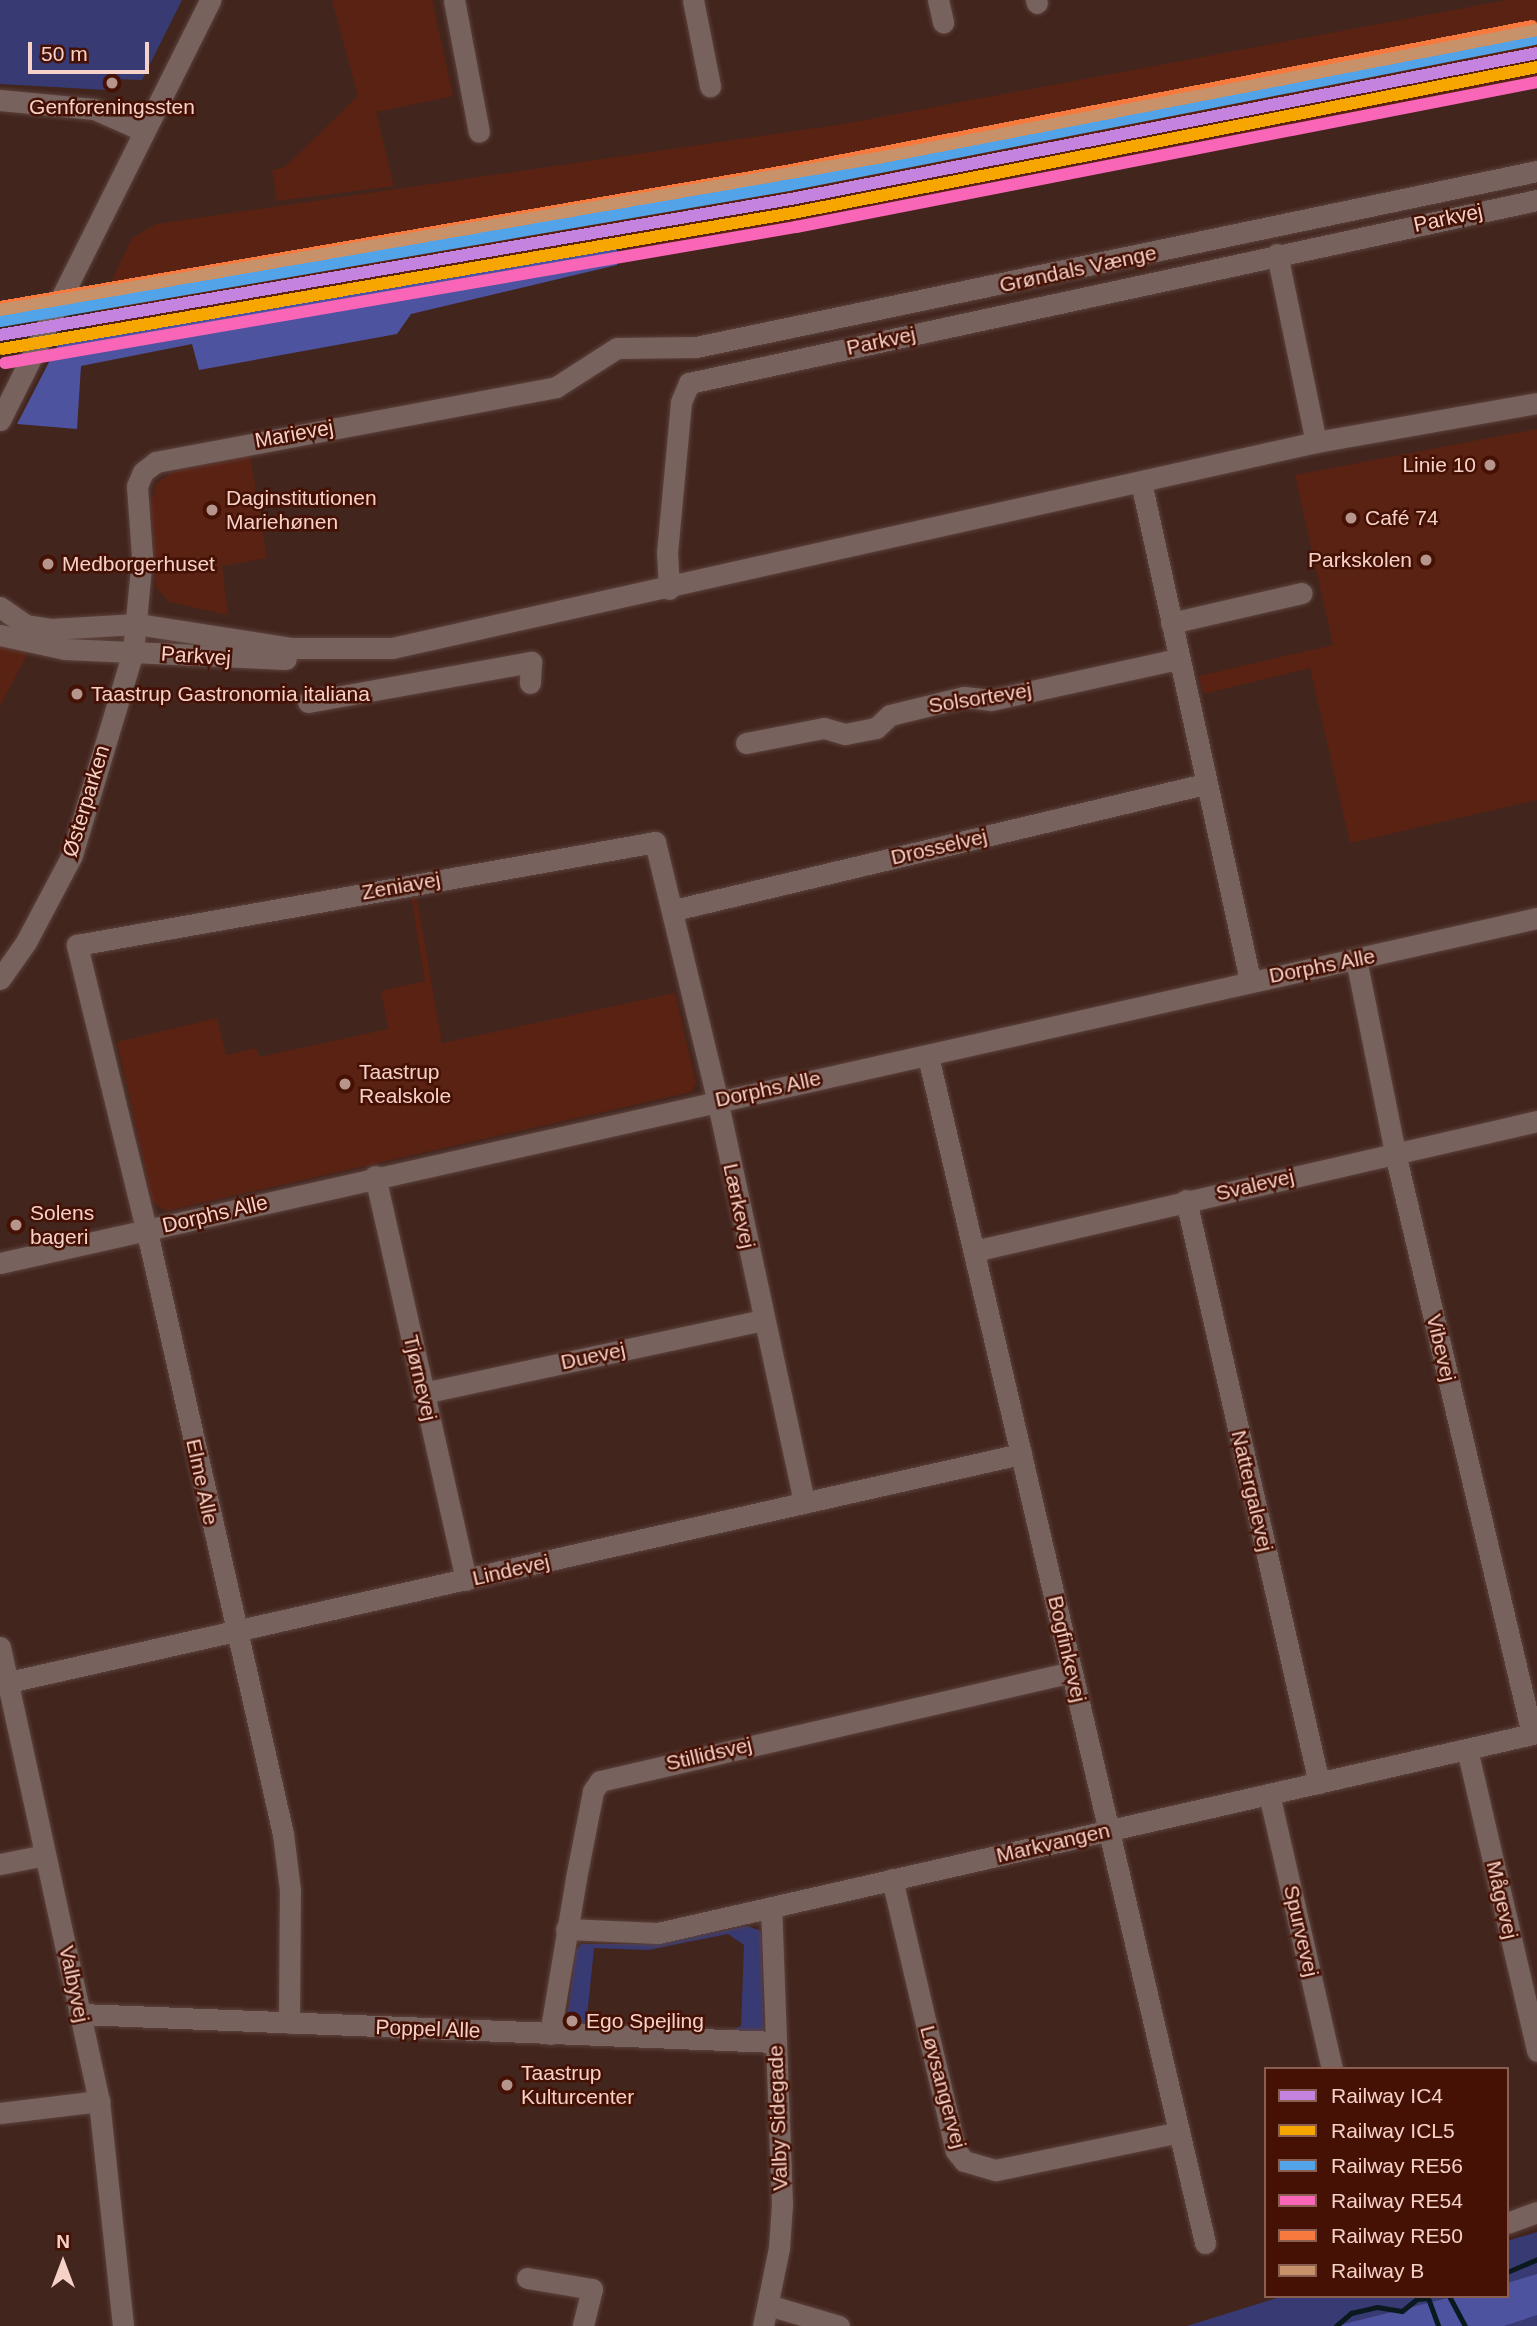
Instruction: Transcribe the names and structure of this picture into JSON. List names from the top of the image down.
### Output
{
  "streets": {
    "street": [
      "Parkvej",
      "Grøndals Vænge",
      "Marievej",
      "Solsortevej",
      "Østerparken",
      "Drosselvej",
      "Zeniavej",
      "Dorphs Alle",
      "Svalevej",
      "Lærkevej",
      "Vibevej",
      "Duevej",
      "Tjørnevej",
      "Elme Alle",
      "Nattergalevej",
      "Lindevej",
      "Bogfinkevej",
      "Stillidsvej",
      "Markvangen",
      "Mågevej",
      "Spurvevej",
      "Valbyvej",
      "Poppel Alle",
      "Løvsangervej",
      "Valby Sidegade"
    ]
  },
  "crossings": [
    ["Parkvej", "Marievej"],
    ["Parkvej", "Østerparken"],
    ["Grøndals Vænge", "Marievej"],
    ["Marievej", "Østerparken"],
    ["Drosselvej", "Zeniavej"],
    ["Drosselvej", "Lærkevej"],
    ["Zeniavej", "Lærkevej"],
    ["Zeniavej", "Elme Alle"],
    ["Dorphs Alle", "Lærkevej"],
    ["Dorphs Alle", "Vibevej"],
    ["Dorphs Alle", "Tjørnevej"],
    ["Dorphs Alle", "Elme Alle"],
    ["Dorphs Alle", "Bogfinkevej"],
    ["Svalevej", "Vibevej"],
    ["Svalevej", "Nattergalevej"],
    ["Svalevej", "Bogfinkevej"],
    ["Lærkevej", "Duevej"],
    ["Lærkevej", "Lindevej"],
    ["Vibevej", "Markvangen"],
    ["Duevej", "Tjørnevej"],
    ["Tjørnevej", "Lindevej"],
    ["Elme Alle", "Lindevej"],
    ["Elme Alle", "Poppel Alle"],
    ["Nattergalevej", "Markvangen"],
    ["Lindevej", "Bogfinkevej"],
    ["Lindevej", "Valbyvej"],
    ["Bogfinkevej", "Stillidsvej"],
    ["Bogfinkevej", "Markvangen"],
    ["Bogfinkevej", "Løvsangervej"],
    ["Stillidsvej", "Markvangen"],
    ["Stillidsvej", "Poppel Alle"],
    ["Markvangen", "Mågevej"],
    ["Markvangen", "Spurvevej"],
    ["Markvangen", "Løvsangervej"],
    ["Markvangen", "Valby Sidegade"],
    ["Valbyvej", "Poppel Alle"],
    ["Poppel Alle", "Valby Sidegade"]
  ],
  "places": [
    "Genforeningssten",
    "Linie 10",
    "Daginstitutionen Mariehønen",
    "Café 74",
    "Parkskolen",
    "Medborgerhuset",
    "Taastrup Gastronomia italiana",
    "Taastrup Realskole",
    "Solens bageri",
    "Ego Spejling",
    "Taastrup Kulturcenter"
  ],
  "lines": [
    "rail line RE50",
    "rail line B",
    "rail line RE56",
    "rail line IC4",
    "rail line ICL5",
    "rail line RE54"
  ],
  "legend": [
    "Railway IC4",
    "Railway ICL5",
    "Railway RE56",
    "Railway RE54",
    "Railway RE50",
    "Railway B"
  ],
  "scale_bar": "50 m",
  "north": "top"
}
